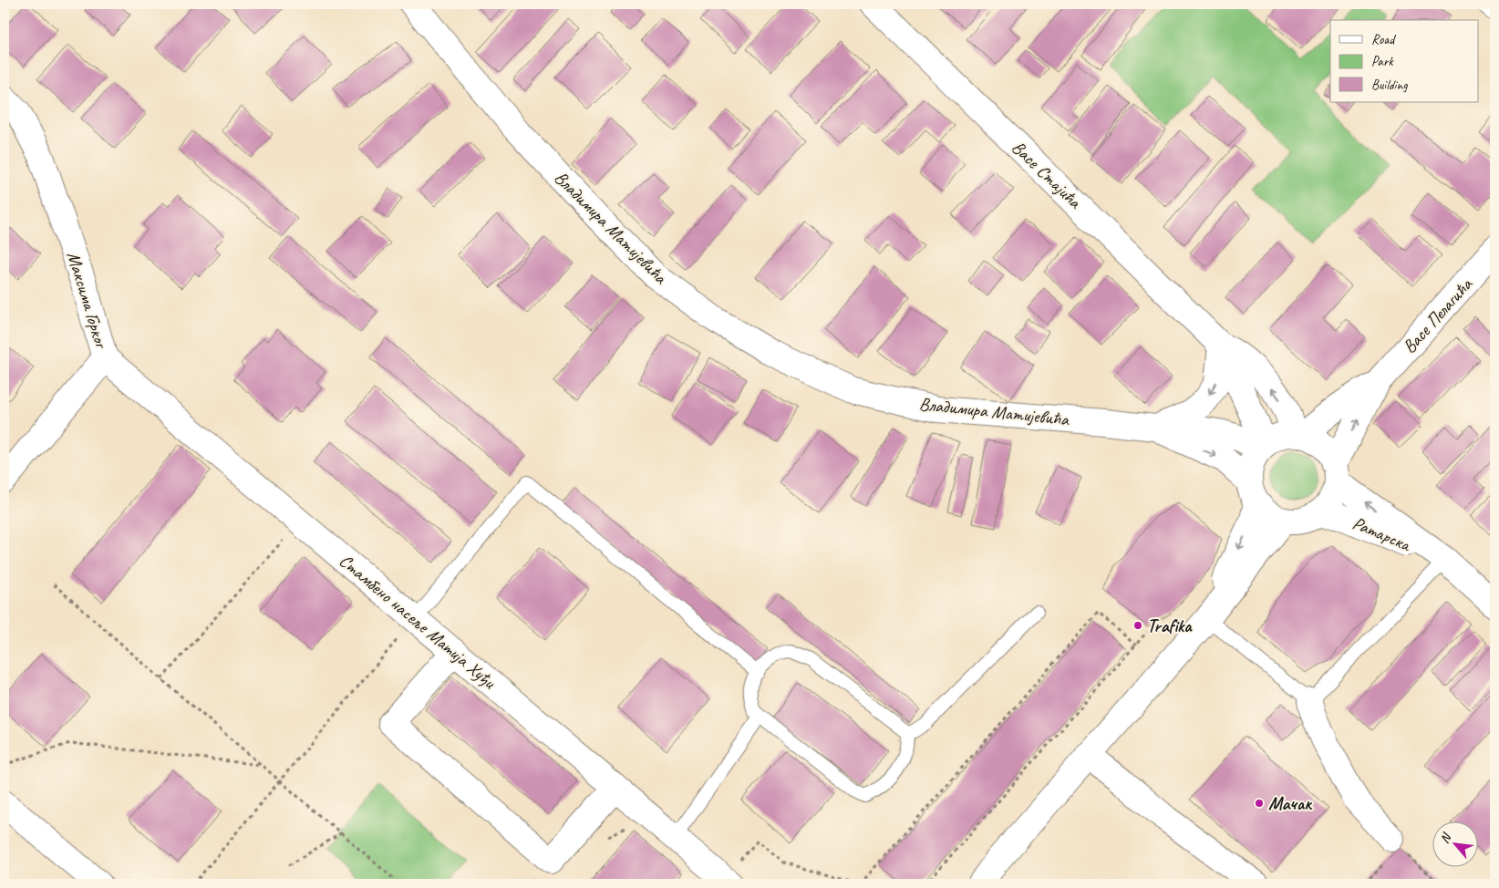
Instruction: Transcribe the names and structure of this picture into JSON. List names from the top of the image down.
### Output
{
  "streets": {
    "street": [
      "Васе Стајића",
      "Владимира Матијевића",
      "Максима Горког",
      "Васе Пелагића",
      "Ратарска",
      "Стамбено насеље Матија Хуђи"
    ]
  },
  "crossings": [
    ["Васе Стајића", "Владимира Матијевића"],
    ["Васе Стајића", "Васе Пелагића"],
    ["Васе Стајића", "Ратарска"],
    ["Владимира Матијевића", "Васе Пелагића"],
    ["Владимира Матијевића", "Ратарска"],
    ["Максима Горког", "Стамбено насеље Матија Хуђи"],
    ["Васе Пелагића", "Ратарска"]
  ],
  "places": ["Trafika", "Мачак"],
  "legend": ["Road", "Park", "Building"],
  "north": "top left"
}
